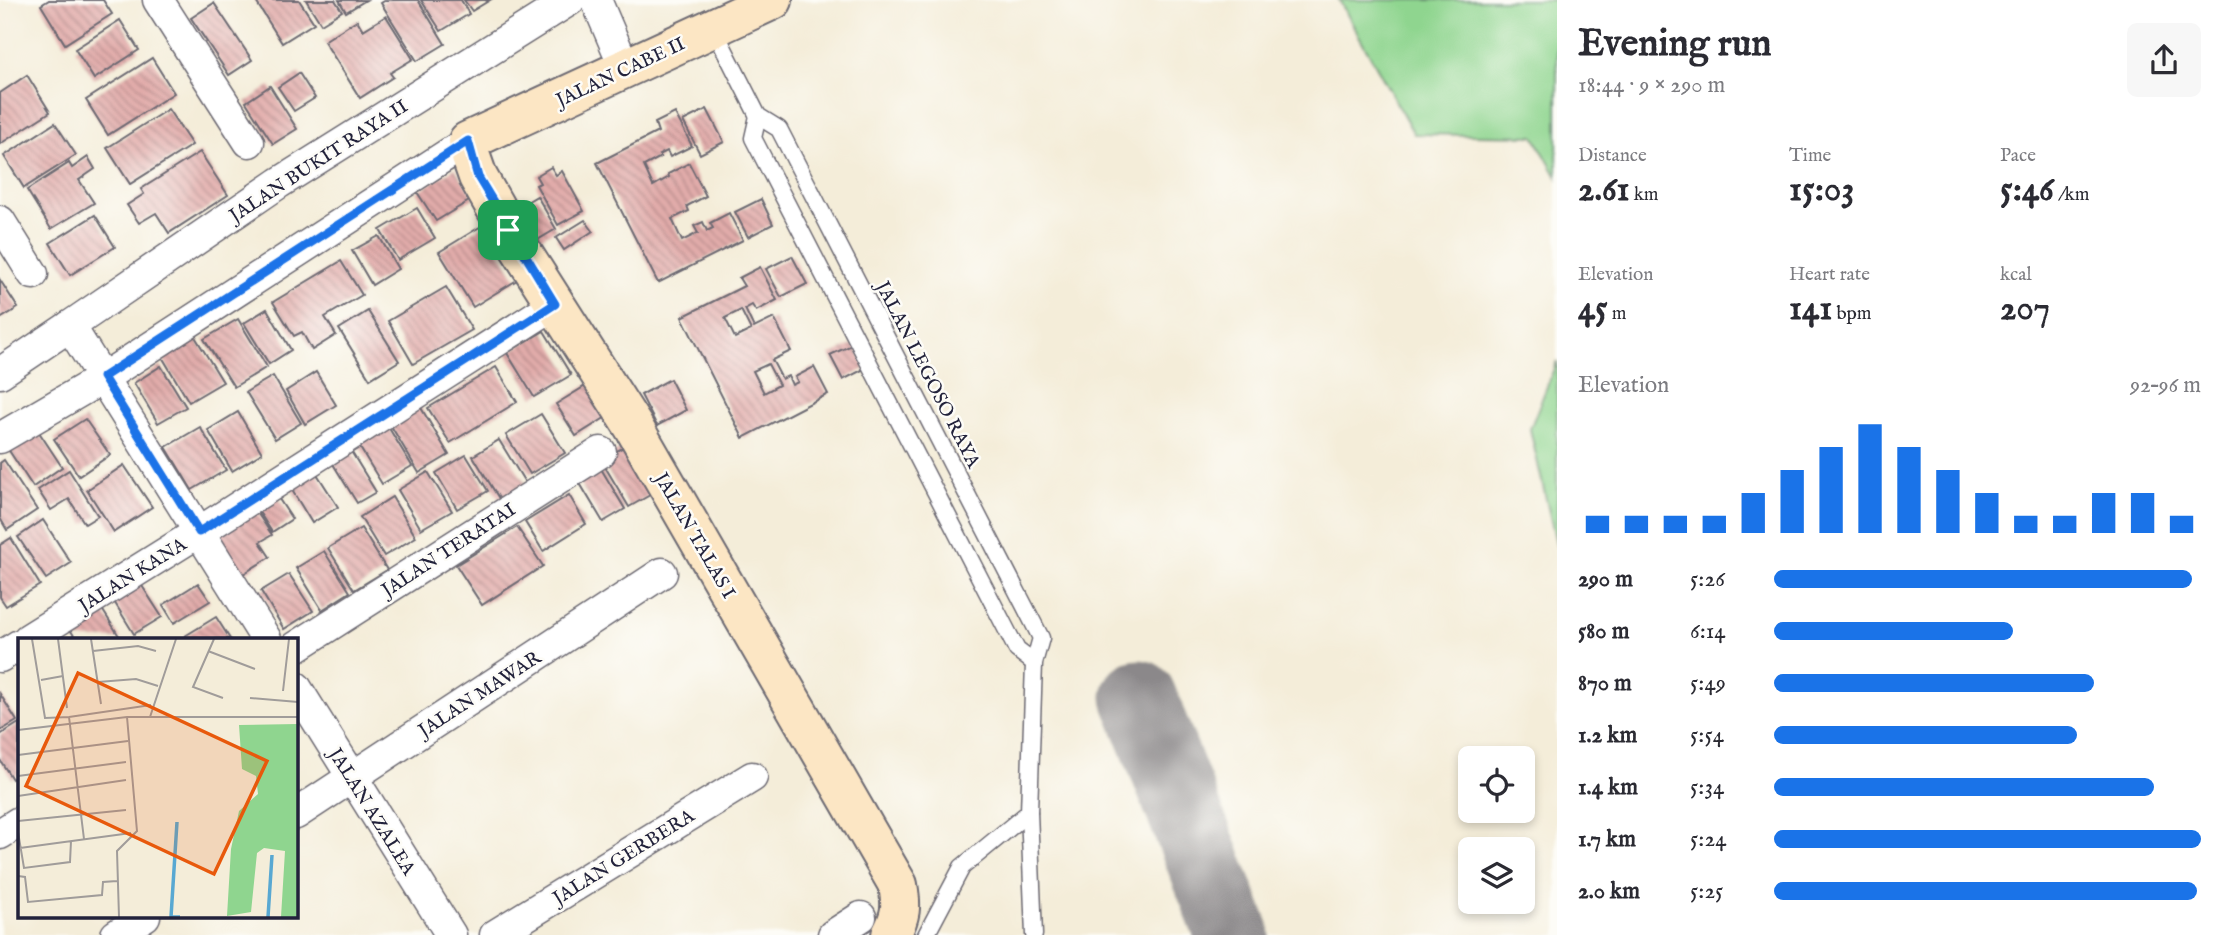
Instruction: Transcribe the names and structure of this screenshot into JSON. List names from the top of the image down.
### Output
{
  "streets": {
    "street": [
      "JALAN CABE II",
      "JALAN BUKIT RAYA II",
      "JALAN TALAS I",
      "JALAN TERATAI",
      "JALAN KANA",
      "JALAN MAWAR",
      "JALAN AZALEA",
      "JALAN GERBERA"
    ],
    "lane": ["JALAN LEGOSO RAYA"]
  },
  "crossings": [
    ["JALAN CABE II", "JALAN LEGOSO RAYA"],
    ["JALAN CABE II", "JALAN TALAS I"],
    ["JALAN TALAS I", "JALAN KANA"],
    ["JALAN MAWAR", "JALAN AZALEA"]
  ],
  "page": {
    "heading": ["Evening run", "18:44 · 9 × 290 m"],
    "stats": [
      ["Distance", "2.61 km"],
      ["Time", "15:03"],
      ["Pace", "5:46 /km"],
      ["Elevation", "45 m"],
      ["Heart rate", "141 bpm"],
      ["kcal", "207"]
    ],
    "chart": ["Elevation", "92–96 m"],
    "list": [
      {
        "name": "290 m",
        "note": "5:26"
      },
      {
        "name": "580 m",
        "note": "6:14"
      },
      {
        "name": "870 m",
        "note": "5:49"
      },
      {
        "name": "1.2 km",
        "note": "5:54"
      },
      {
        "name": "1.4 km",
        "note": "5:34"
      },
      {
        "name": "1.7 km",
        "note": "5:24"
      },
      {
        "name": "2.0 km",
        "note": "5:25"
      }
    ]
  }
}
